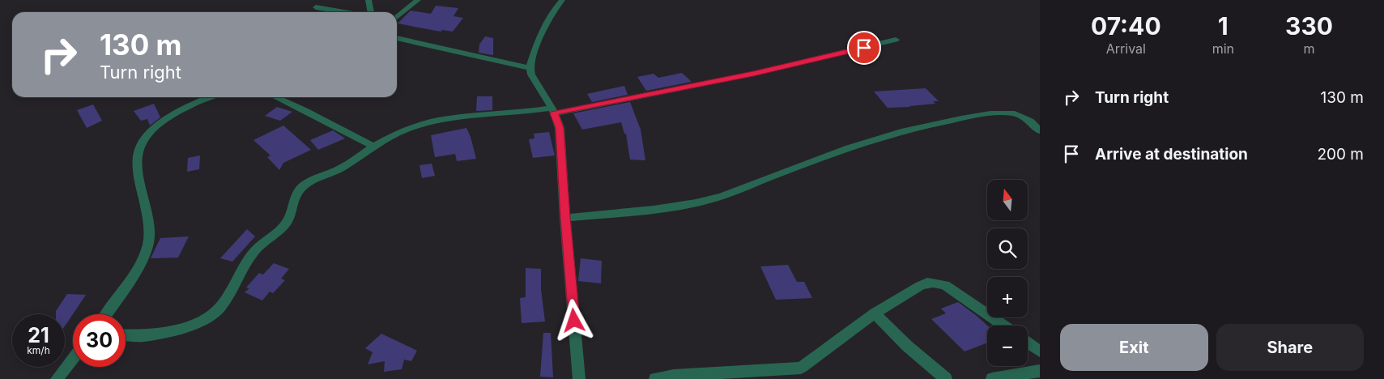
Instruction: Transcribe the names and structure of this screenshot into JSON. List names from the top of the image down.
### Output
{
  "north": "top",
  "page": {
    "eta": [
      "07:40",
      "Arrival",
      "1",
      "min",
      "330",
      "m"
    ],
    "turn": ["130 m", "Turn right"],
    "list": [
      {
        "name": "Turn right",
        "value": "130 m"
      },
      {
        "name": "Arrive at destination",
        "value": "200 m"
      }
    ],
    "map_buttons": ["+", "−"],
    "speed": "21 km/h",
    "limit": "30",
    "buttons": ["Exit", "Share"]
  }
}
